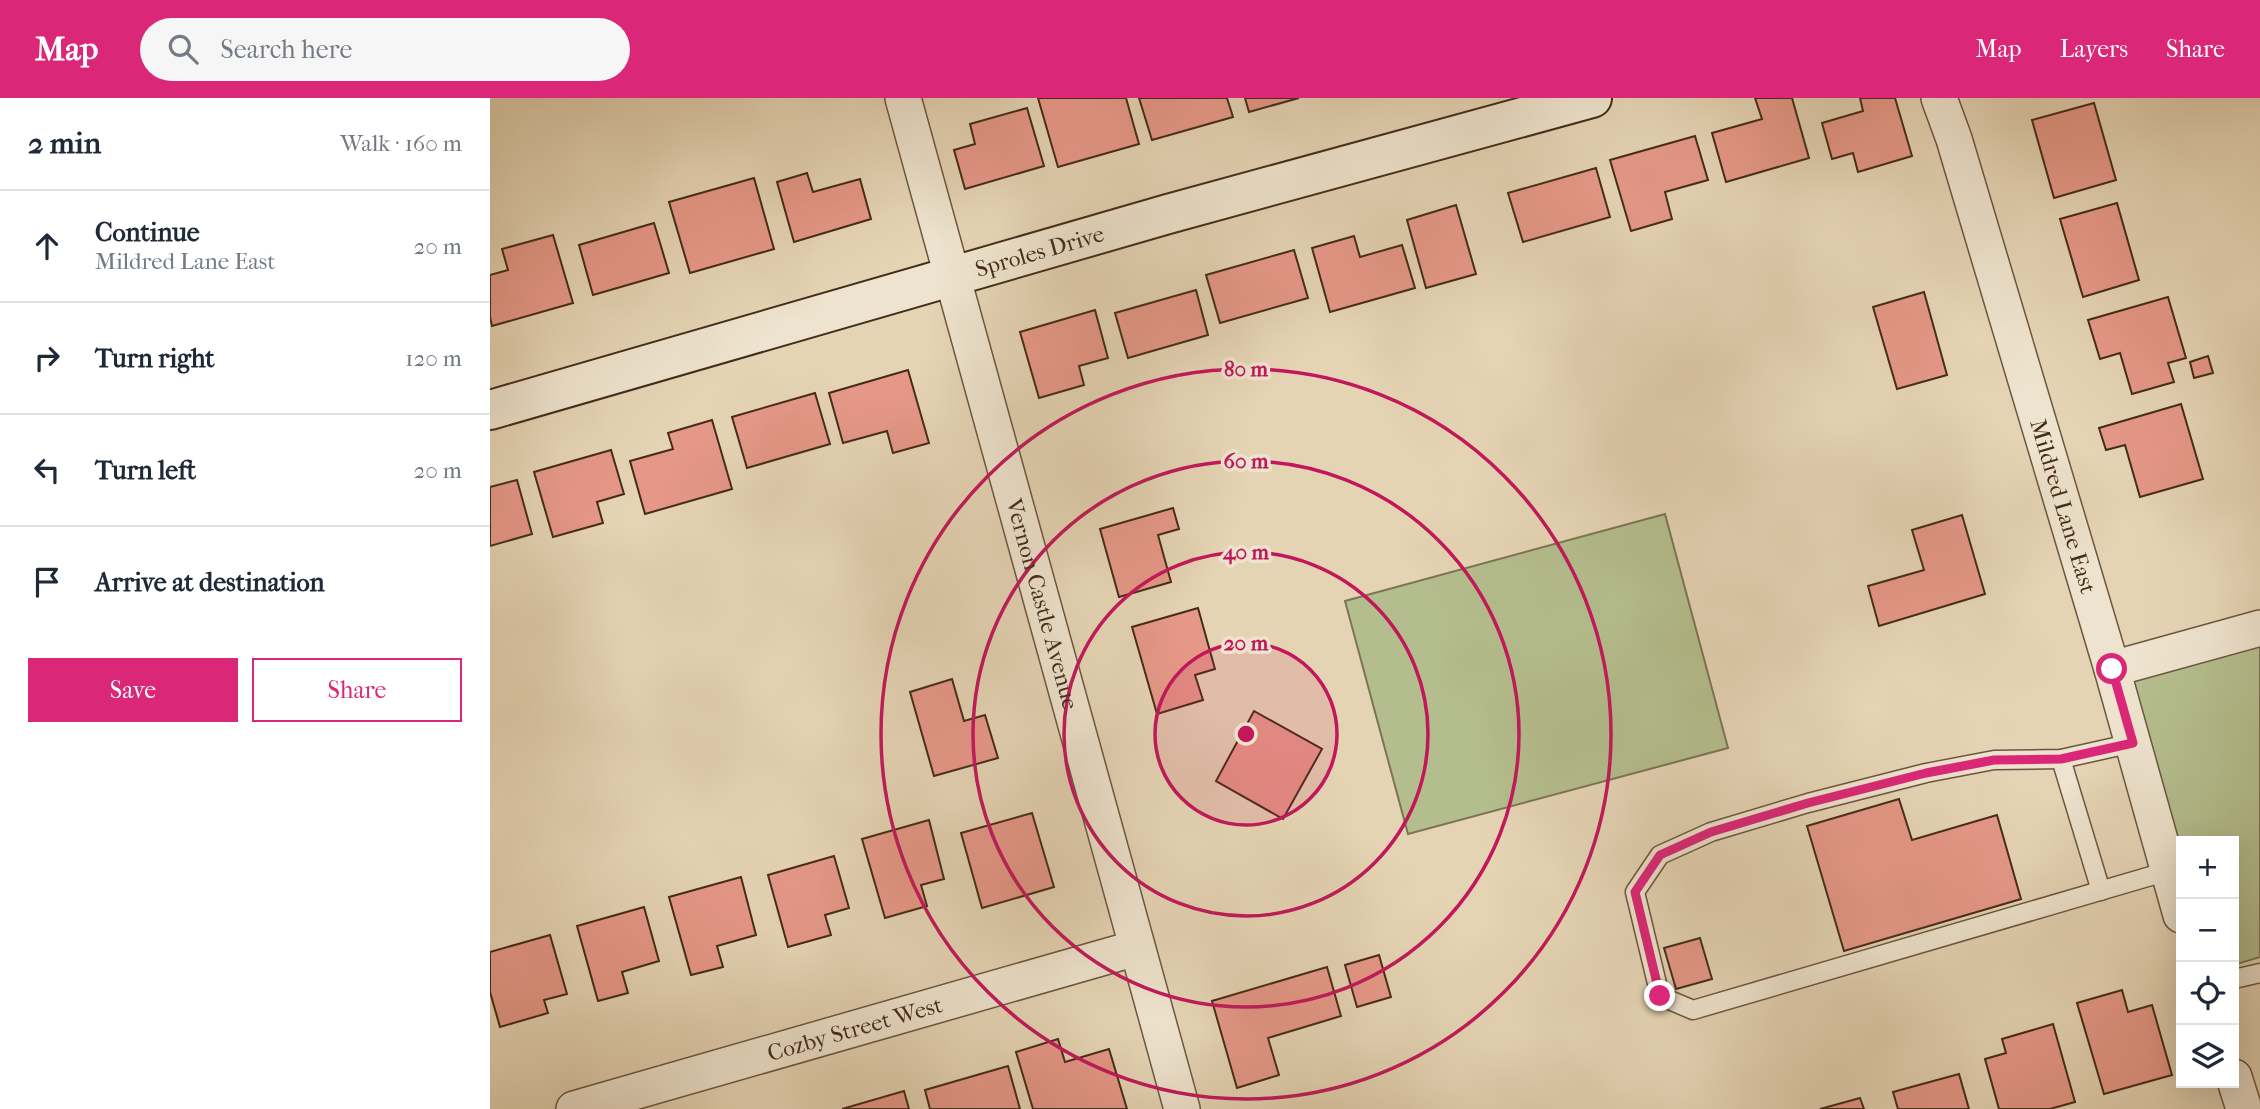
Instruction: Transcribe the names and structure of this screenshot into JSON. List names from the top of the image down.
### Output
{
  "streets": {
    "street": [
      "Sproles Drive",
      "Mildred Lane East",
      "Vernon Castle Avenue",
      "Cozby Street West"
    ]
  },
  "crossings": [
    ["Sproles Drive", "Vernon Castle Avenue"],
    ["Vernon Castle Avenue", "Cozby Street West"]
  ],
  "page": {
    "header": "Map",
    "search": "Search here",
    "nav": ["Map", "Layers", "Share"],
    "heading": ["2 min", "Walk · 160 m"],
    "list": [
      ["Continue", "Mildred Lane East", "20 m"],
      ["Turn right", "120 m"],
      ["Turn left", "20 m"],
      "Arrive at destination"
    ],
    "buttons": ["Save", "Share"],
    "map_buttons": ["+", "−"]
  },
  "rings": [
    "80 m",
    "60 m",
    "40 m",
    "20 m"
  ]
}
